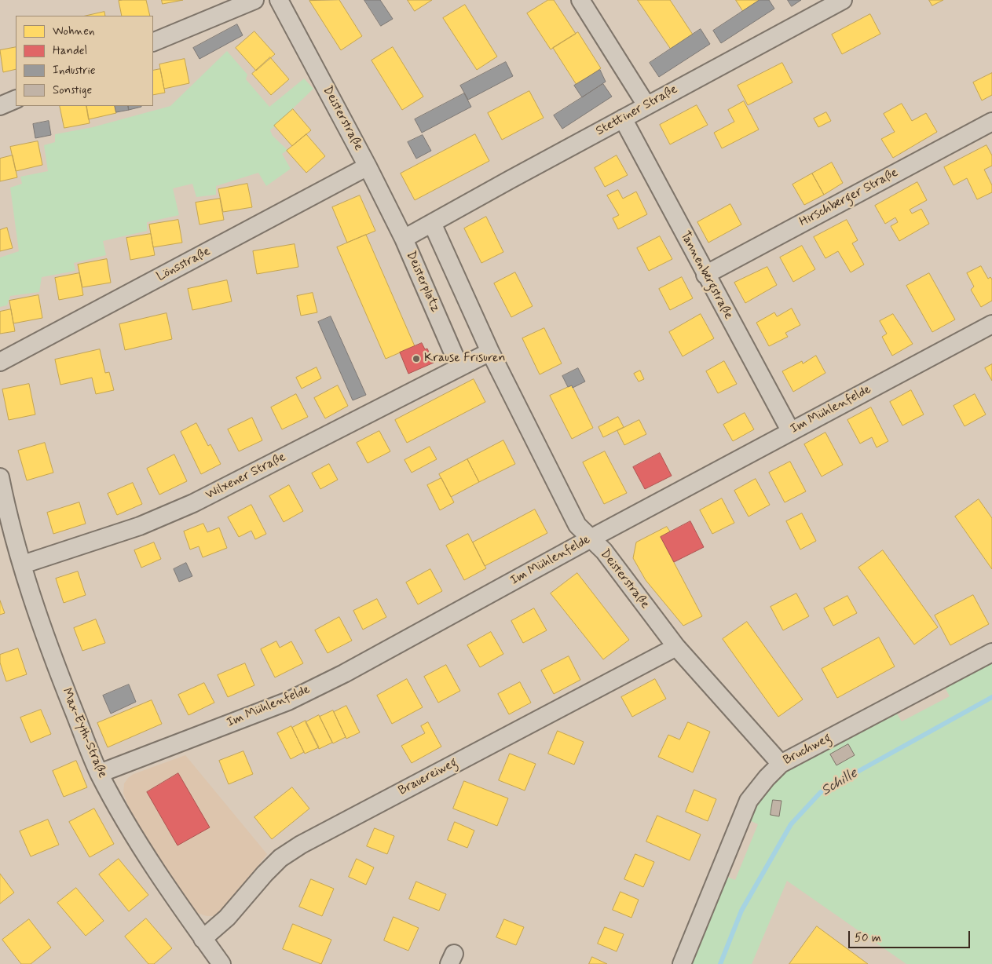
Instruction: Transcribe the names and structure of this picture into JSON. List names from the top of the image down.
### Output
{
  "streets": {
    "street": [
      "Stettiner Straße",
      "Deisterstraße",
      "Hirschberger Straße",
      "Lönsstraße",
      "Tannenbergstraße",
      "Deisterplatz",
      "Im Mühlenfelde",
      "Wilxener Straße",
      "Max-Eyth-Straße",
      "Bruchweg",
      "Brauereiweg"
    ]
  },
  "crossings": [
    ["Stettiner Straße", "Tannenbergstraße"],
    ["Stettiner Straße", "Deisterplatz"],
    ["Deisterstraße", "Lönsstraße"],
    ["Deisterstraße", "Deisterplatz"],
    ["Deisterstraße", "Im Mühlenfelde"],
    ["Deisterstraße", "Bruchweg"],
    ["Deisterstraße", "Brauereiweg"],
    ["Hirschberger Straße", "Tannenbergstraße"],
    ["Tannenbergstraße", "Im Mühlenfelde"],
    ["Deisterplatz", "Wilxener Straße"],
    ["Im Mühlenfelde", "Max-Eyth-Straße"],
    ["Wilxener Straße", "Max-Eyth-Straße"],
    ["Max-Eyth-Straße", "Brauereiweg"]
  ],
  "water": ["Schille"],
  "places": ["Krause Frisuren"],
  "legend": [
    "Wohnen",
    "Handel",
    "Industrie",
    "Sonstige"
  ],
  "scale_bar": "50 m"
}
